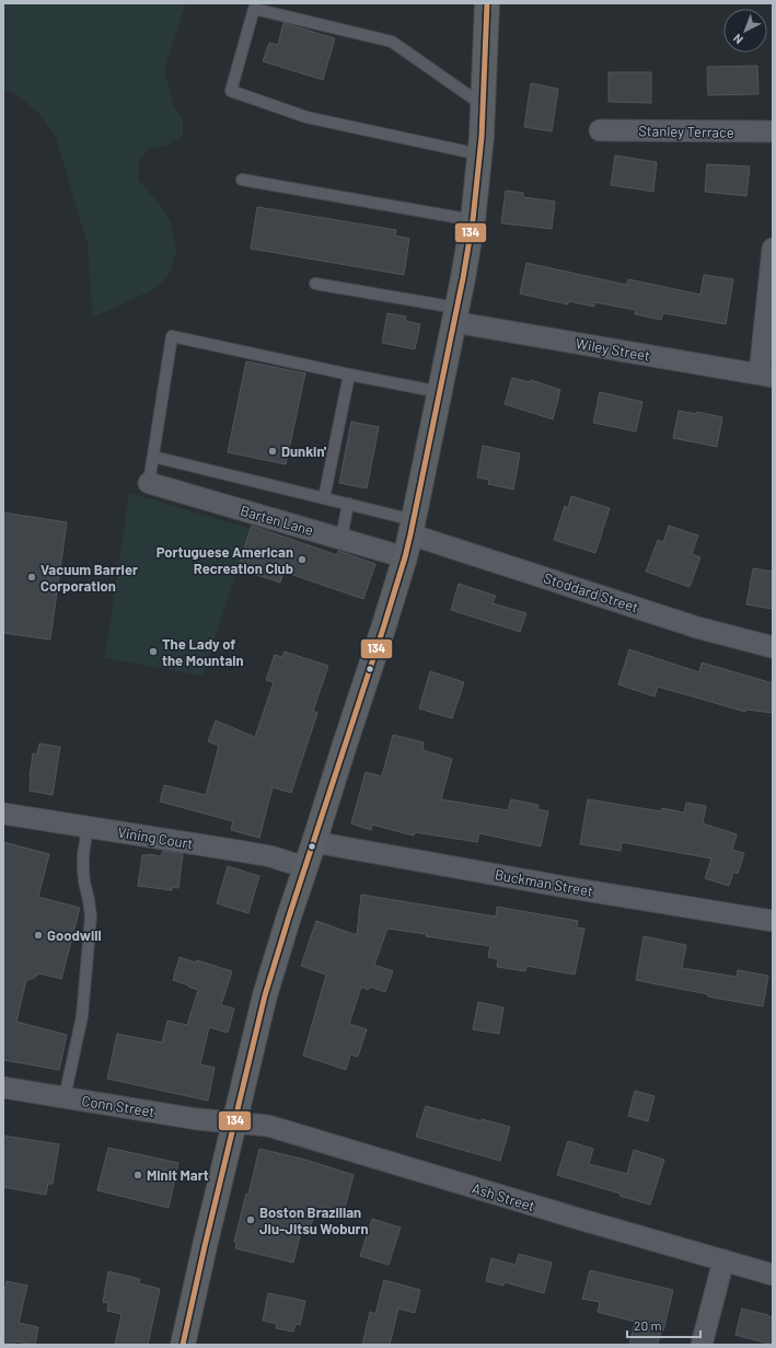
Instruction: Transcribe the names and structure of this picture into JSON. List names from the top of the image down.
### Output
{
  "streets": {
    "street": [
      "Stanley Terrace",
      "Wiley Street",
      "Barten Lane",
      "Stoddard Street",
      "Vining Court",
      "Buckman Street",
      "Conn Street",
      "Ash Street"
    ]
  },
  "crossings": [
    ["Conn Street", "Ash Street"]
  ],
  "places": [
    "Dunkin'",
    "Portuguese American Recreation Club",
    "Vacuum Barrier Corporation",
    "The Lady of the Mountain",
    "Goodwill",
    "Minit Mart",
    "Boston Brazilian Jiu-Jitsu Woburn"
  ],
  "lines": ["transit line 134"],
  "scale_bar": "20 m",
  "north": "bottom left"
}
